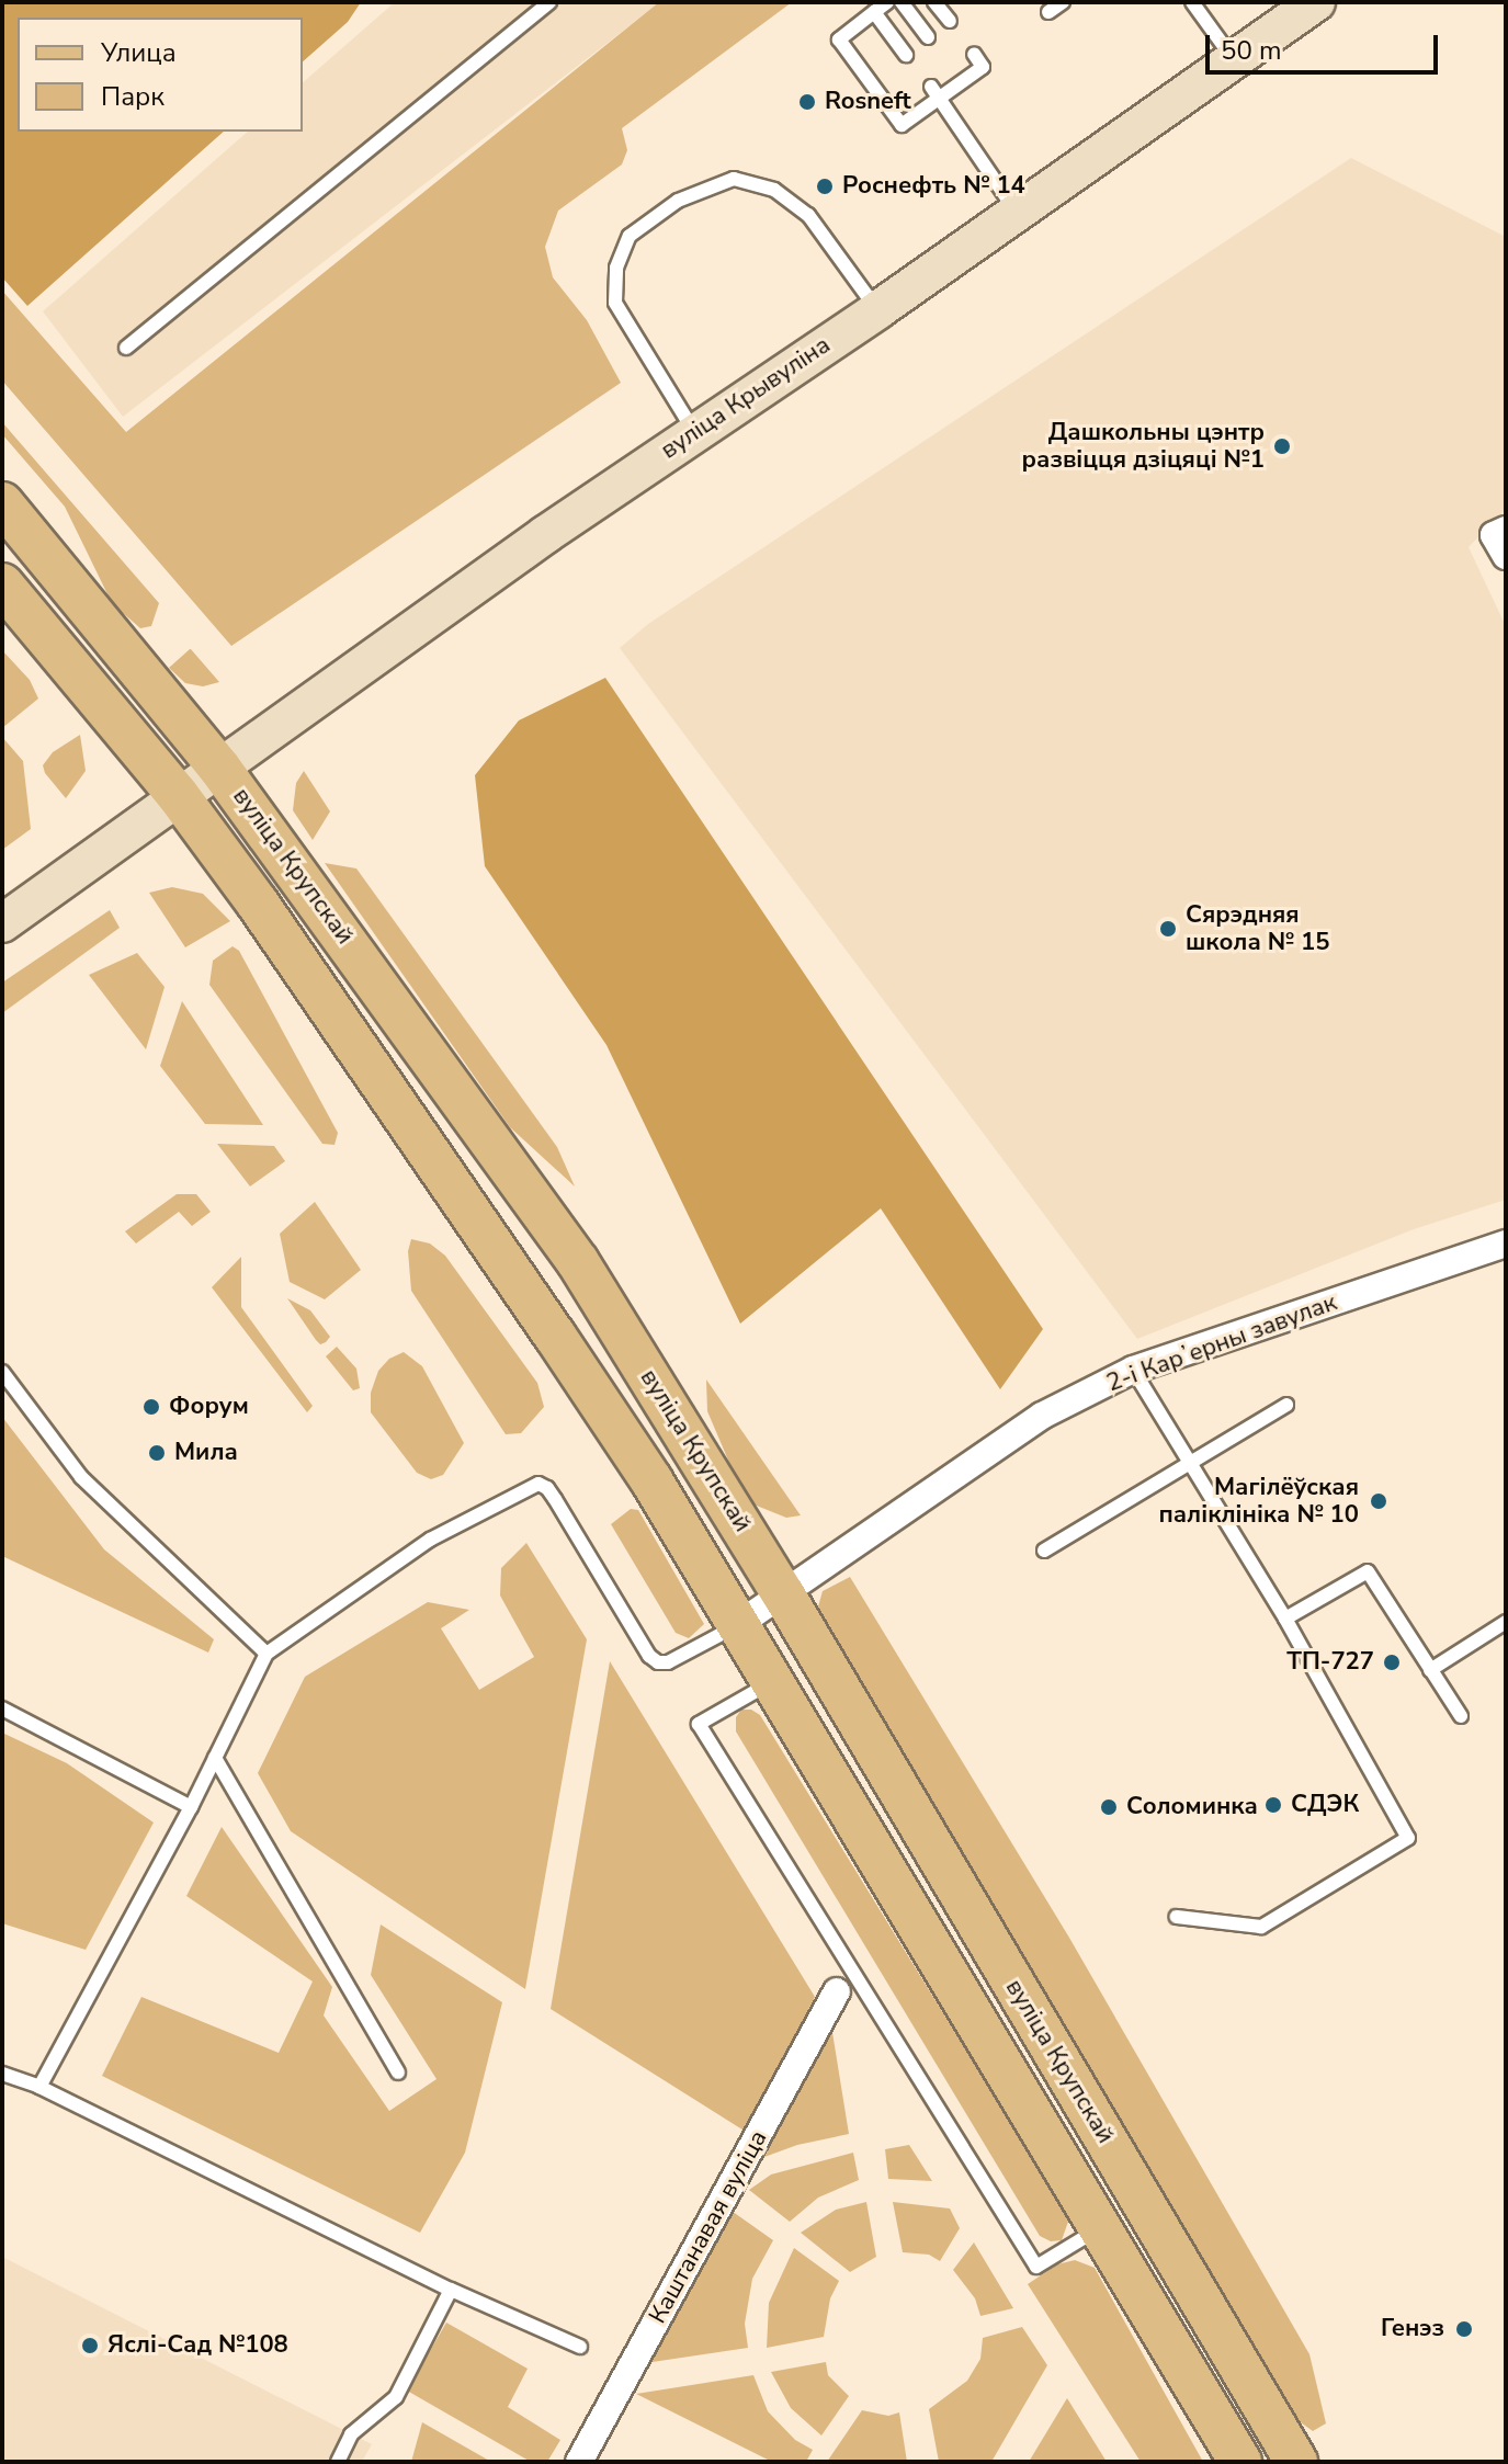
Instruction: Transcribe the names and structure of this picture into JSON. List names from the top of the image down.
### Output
{
  "streets": {
    "main road": ["вуліца Крывуліна", "вуліца Крупскай"],
    "street": ["2-і Карʼерны завулак", "Каштанавая вуліца"]
  },
  "crossings": [
    ["вуліца Крывуліна", "вуліца Крупскай"],
    ["вуліца Крупскай", "2-і Карʼерны завулак"]
  ],
  "places": [
    "Rosneft",
    "Роснефть № 14",
    "Дашкольны цэнтр развіцця дзіцяці №1",
    "Сярэдняя школа № 15",
    "Форум",
    "Мила",
    "Магілёўская паліклініка № 10",
    "ТП-727",
    "СДЭК",
    "Соломинка",
    "Генэз",
    "Яслі-Сад №108"
  ],
  "legend": ["Улица", "Парк"],
  "scale_bar": "50 m"
}
